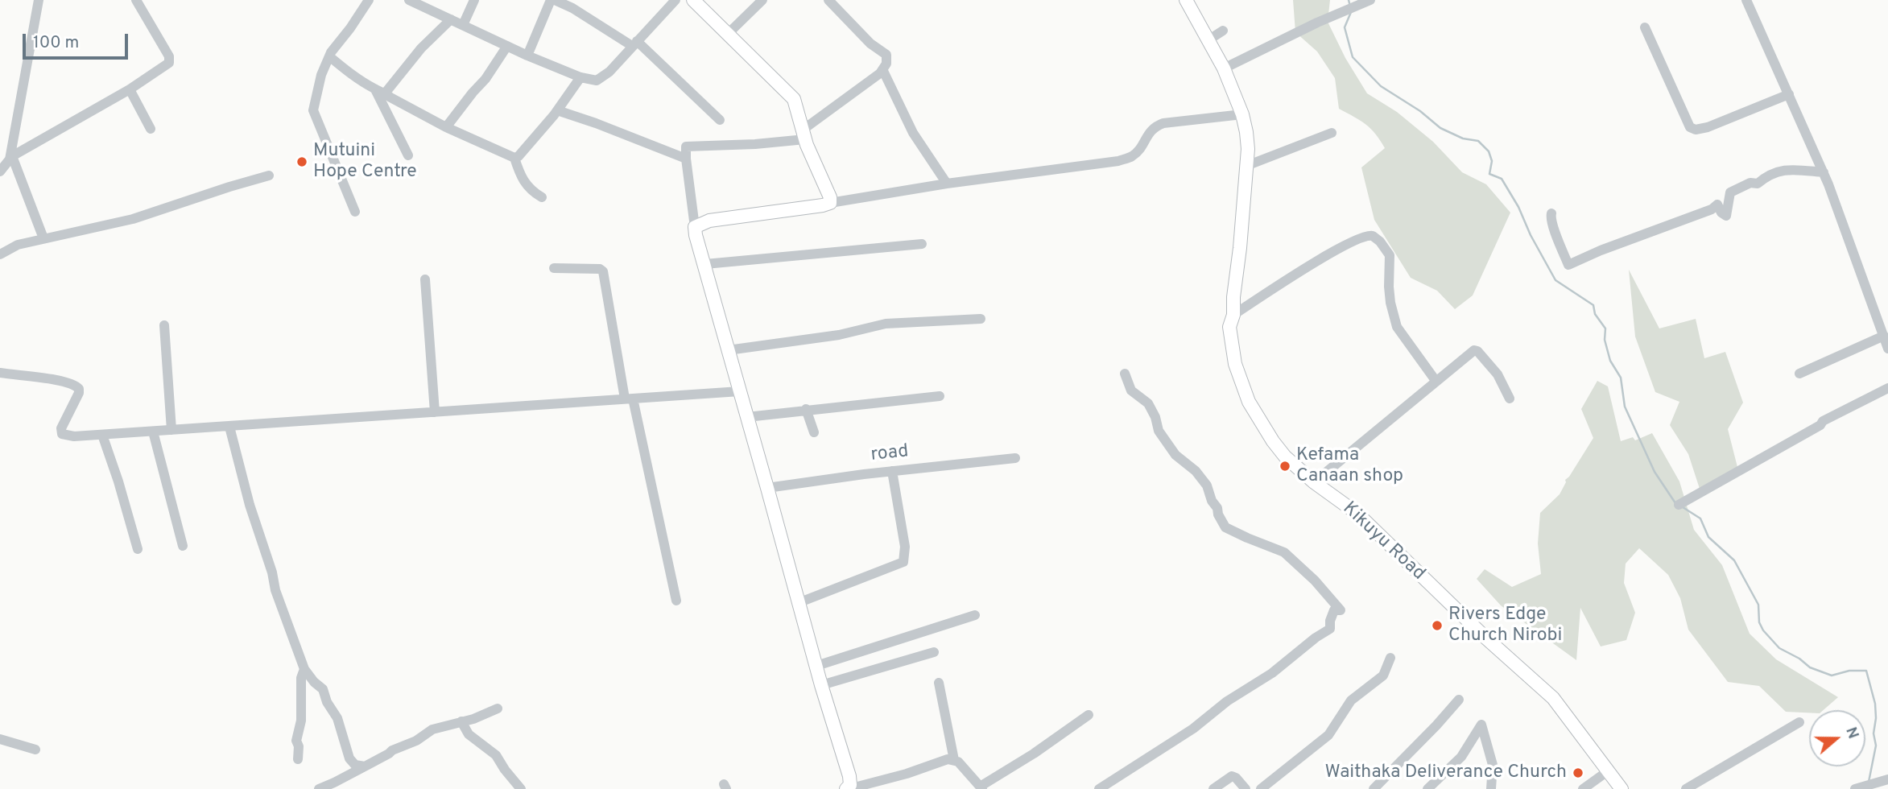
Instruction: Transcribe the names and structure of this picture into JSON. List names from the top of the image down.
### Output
{
  "streets": {
    "main road": ["Kikuyu Road"],
    "street": ["road"]
  },
  "places": [
    "Mutuini Hope Centre",
    "Kefama Canaan shop",
    "Rivers Edge Church Nirobi",
    "Waithaka Deliverance Church"
  ],
  "scale_bar": "100 m",
  "north": "right"
}
